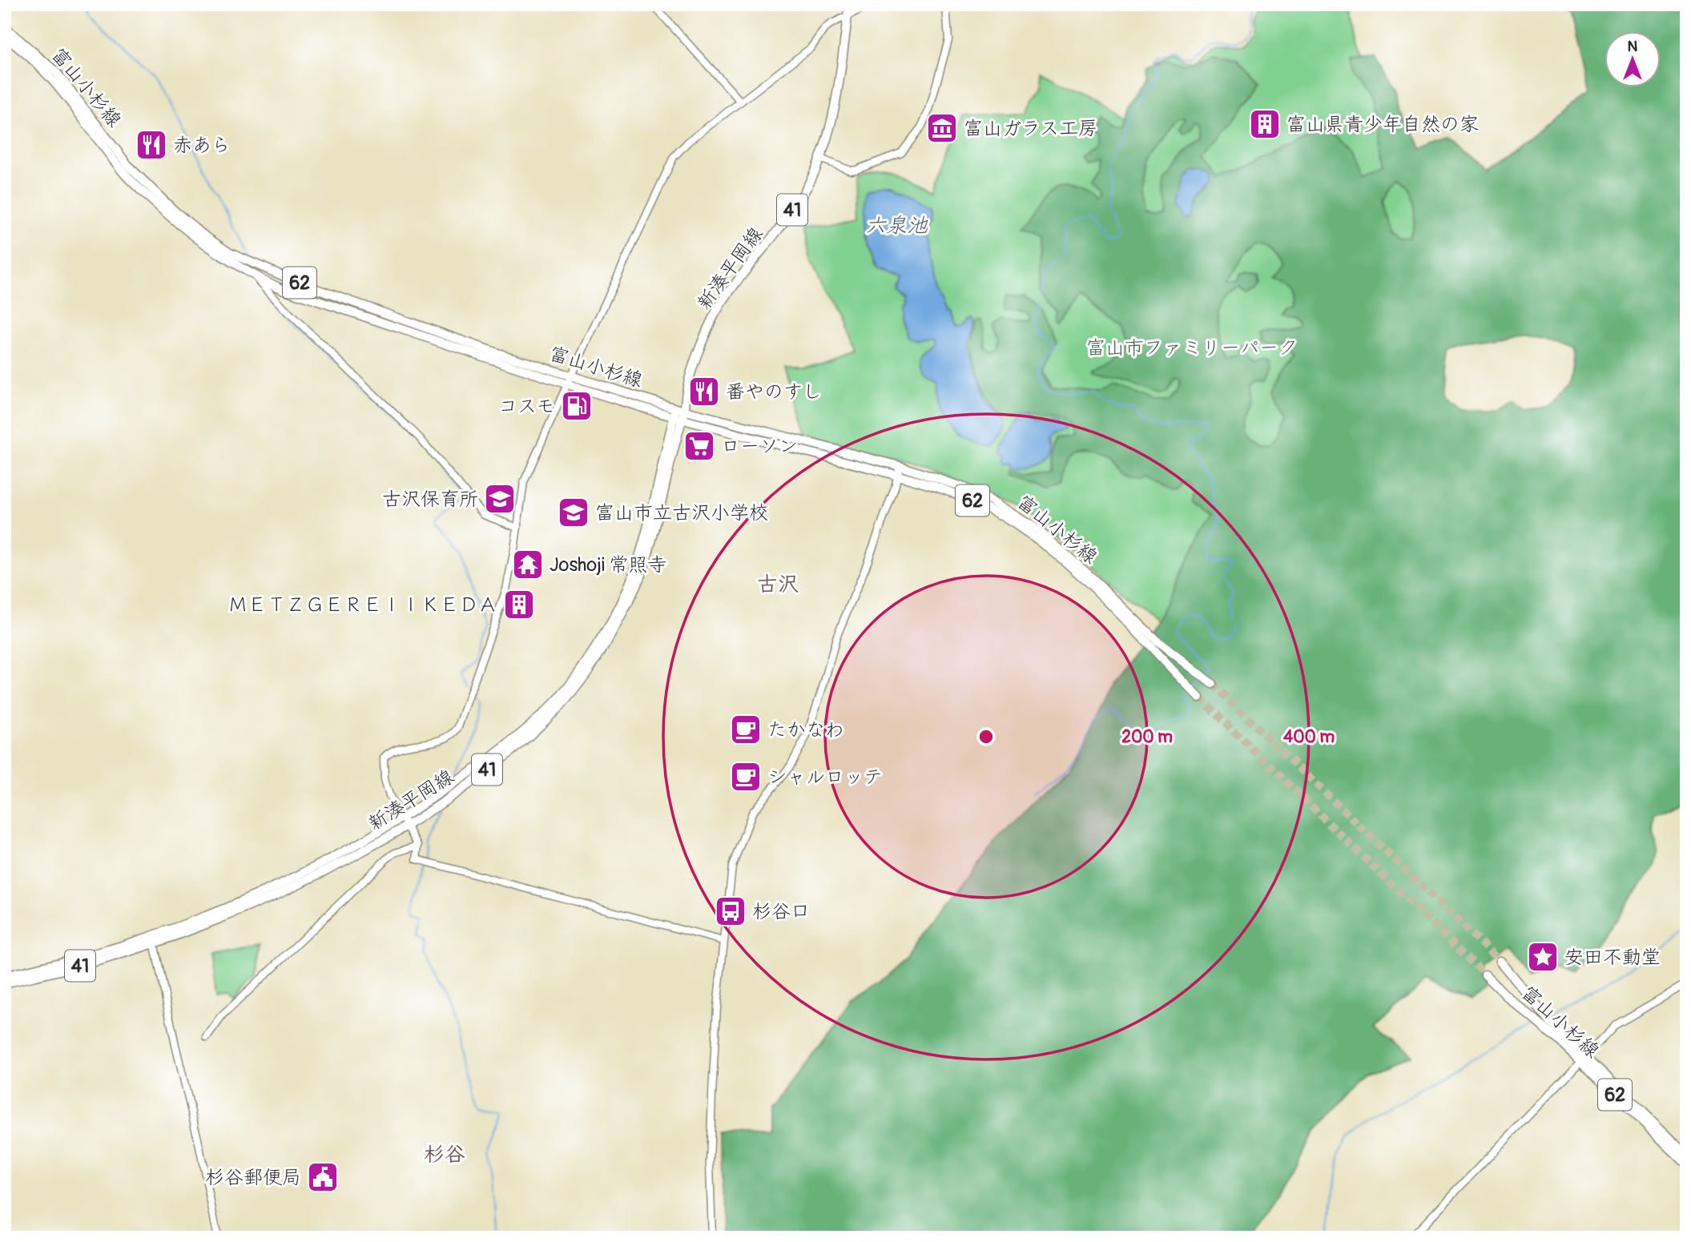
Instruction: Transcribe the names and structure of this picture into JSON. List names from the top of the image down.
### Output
{
  "streets": {
    "main road": [
      "富山小杉線",
      "41",
      "新湊平岡線",
      "62"
    ]
  },
  "crossings": [
    ["富山小杉線", "新湊平岡線"]
  ],
  "districts": ["古沢", "杉谷"],
  "water": ["六泉池"],
  "parks": ["富山市ファミリーパーク"],
  "places": {
    "building": ["富山県青少年自然の家", "ＭＥＴＺＧＥＲＥＩＩＫＥＤＡ"],
    "museum": ["富山ガラス工房"],
    "restaurant": ["赤あら", "番やのすし"],
    "fuel station": ["コスモ"],
    "supermarket": ["ローソン"],
    "school or university": ["古沢保育所", "富山市立古沢小学校"],
    "temple": ["Joshoji 常照寺"],
    "cafe": ["たかなわ", "シャルロッテ"],
    "bus stop": ["杉谷口"],
    "place": ["安田不動堂"],
    "public building": ["杉谷郵便局"]
  },
  "north": "top",
  "rings": ["200 m", "400 m"]
}
